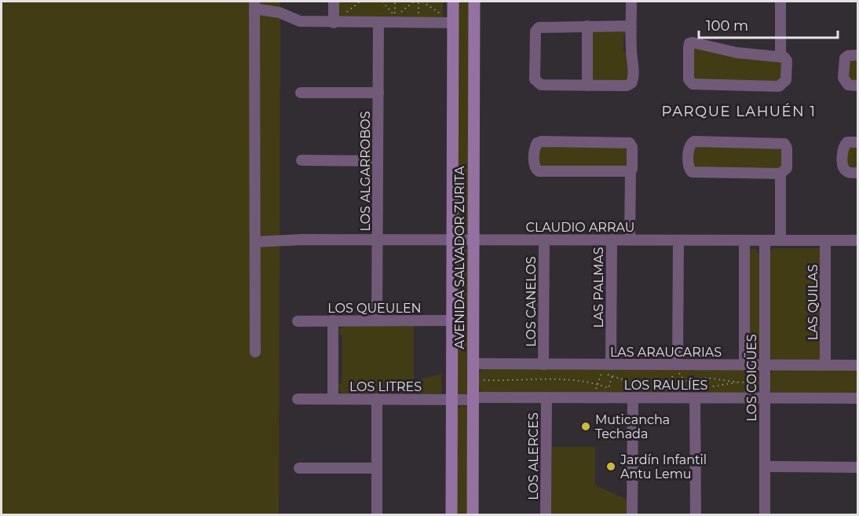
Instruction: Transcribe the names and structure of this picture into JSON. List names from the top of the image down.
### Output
{
  "streets": {
    "main road": ["AVENIDA SALVADOR ZURITA"],
    "street": [
      "LOS ALGARROBOS",
      "CLAUDIO ARRAU",
      "LAS PALMAS",
      "LOS CANELOS",
      "LAS QUILAS",
      "LOS QUEULEN",
      "LAS ARAUCARIAS",
      "LOS COIGÜES",
      "LOS RAULÍES",
      "LOS LITRES",
      "LOS ALERCES"
    ]
  },
  "crossings": [
    ["LOS ALGARROBOS", "CLAUDIO ARRAU"],
    ["LOS ALGARROBOS", "LOS QUEULEN"],
    ["CLAUDIO ARRAU", "AVENIDA SALVADOR ZURITA"],
    ["CLAUDIO ARRAU", "LAS PALMAS"],
    ["CLAUDIO ARRAU", "LOS CANELOS"],
    ["CLAUDIO ARRAU", "LAS QUILAS"],
    ["CLAUDIO ARRAU", "LOS COIGÜES"],
    ["AVENIDA SALVADOR ZURITA", "LOS QUEULEN"],
    ["AVENIDA SALVADOR ZURITA", "LAS ARAUCARIAS"],
    ["AVENIDA SALVADOR ZURITA", "LOS RAULÍES"],
    ["AVENIDA SALVADOR ZURITA", "LOS LITRES"],
    ["LAS PALMAS", "LAS ARAUCARIAS"],
    ["LOS CANELOS", "LAS ARAUCARIAS"],
    ["LAS QUILAS", "LAS ARAUCARIAS"],
    ["LAS ARAUCARIAS", "LOS COIGÜES"],
    ["LOS COIGÜES", "LOS RAULÍES"],
    ["LOS RAULÍES", "LOS LITRES"],
    ["LOS RAULÍES", "LOS ALERCES"]
  ],
  "districts": ["PARQUE LAHUÉN 1"],
  "places": ["Muticancha Techada", "Jardín Infantil Antu Lemu"],
  "scale_bar": "100 m"
}
